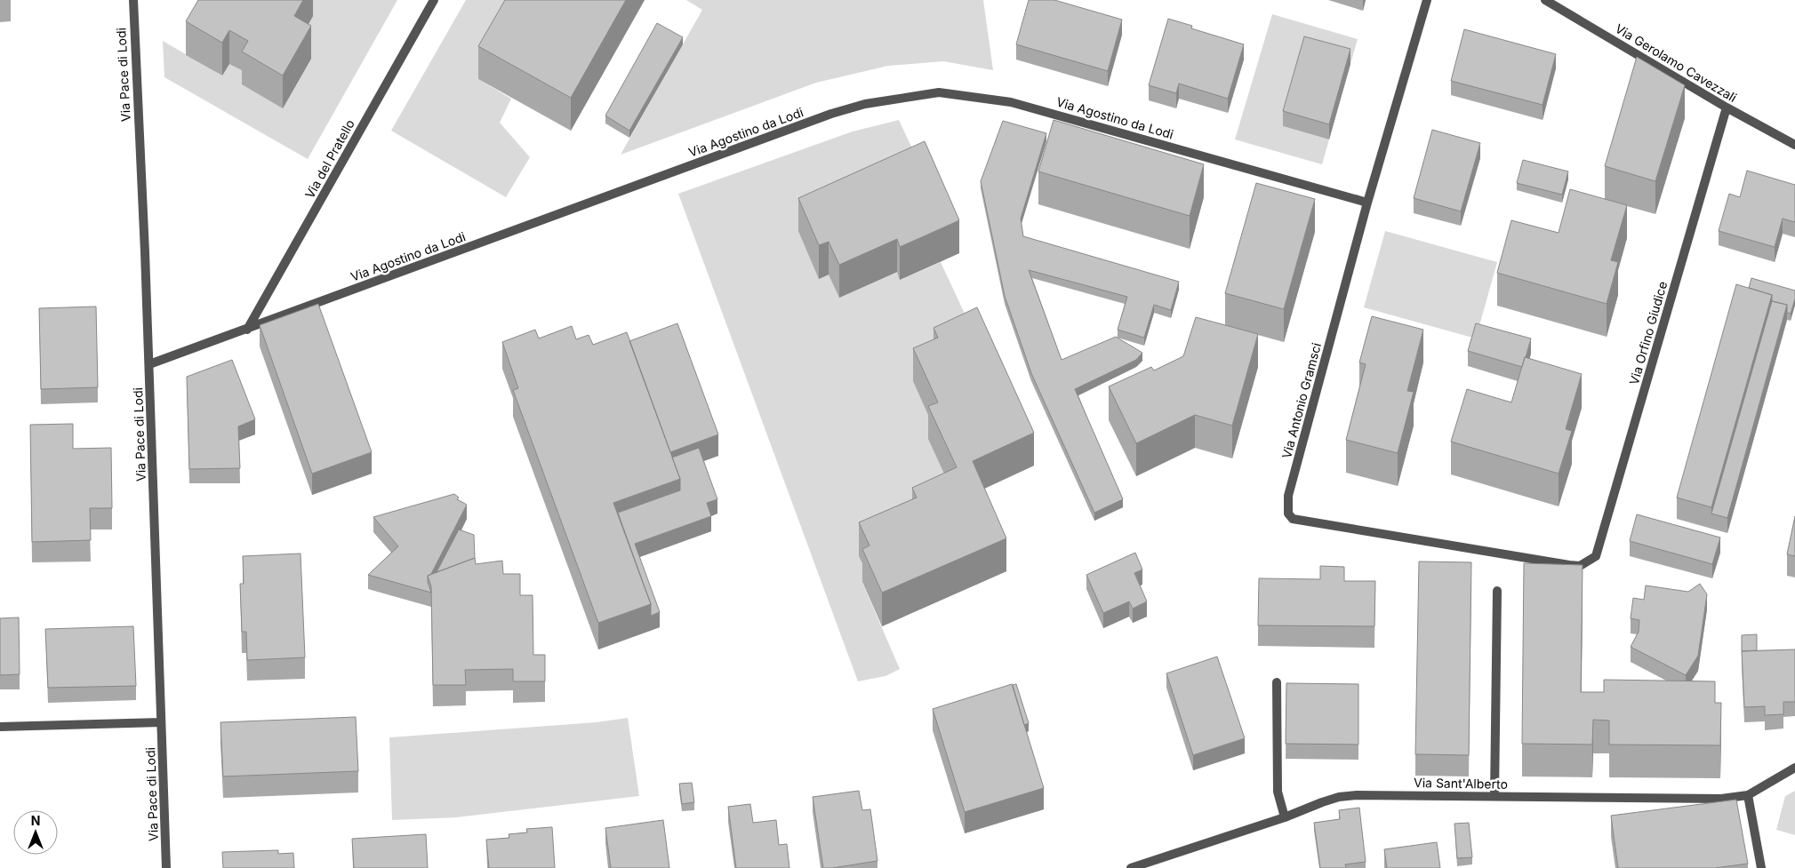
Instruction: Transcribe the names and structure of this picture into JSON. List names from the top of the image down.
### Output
{
  "streets": {
    "street": [
      "Via Gerolamo Cavezzali",
      "Via Pace di Lodi",
      "Via Agostino da Lodi",
      "Via del Pratello",
      "Via Orfino Giudice",
      "Via Antonio Gramsci",
      "Via Sant'Alberto"
    ]
  },
  "crossings": [
    ["Via Gerolamo Cavezzali", "Via Orfino Giudice"],
    ["Via Pace di Lodi", "Via Agostino da Lodi"],
    ["Via Agostino da Lodi", "Via del Pratello"],
    ["Via Agostino da Lodi", "Via Antonio Gramsci"],
    ["Via Orfino Giudice", "Via Antonio Gramsci"]
  ],
  "north": "top"
}
